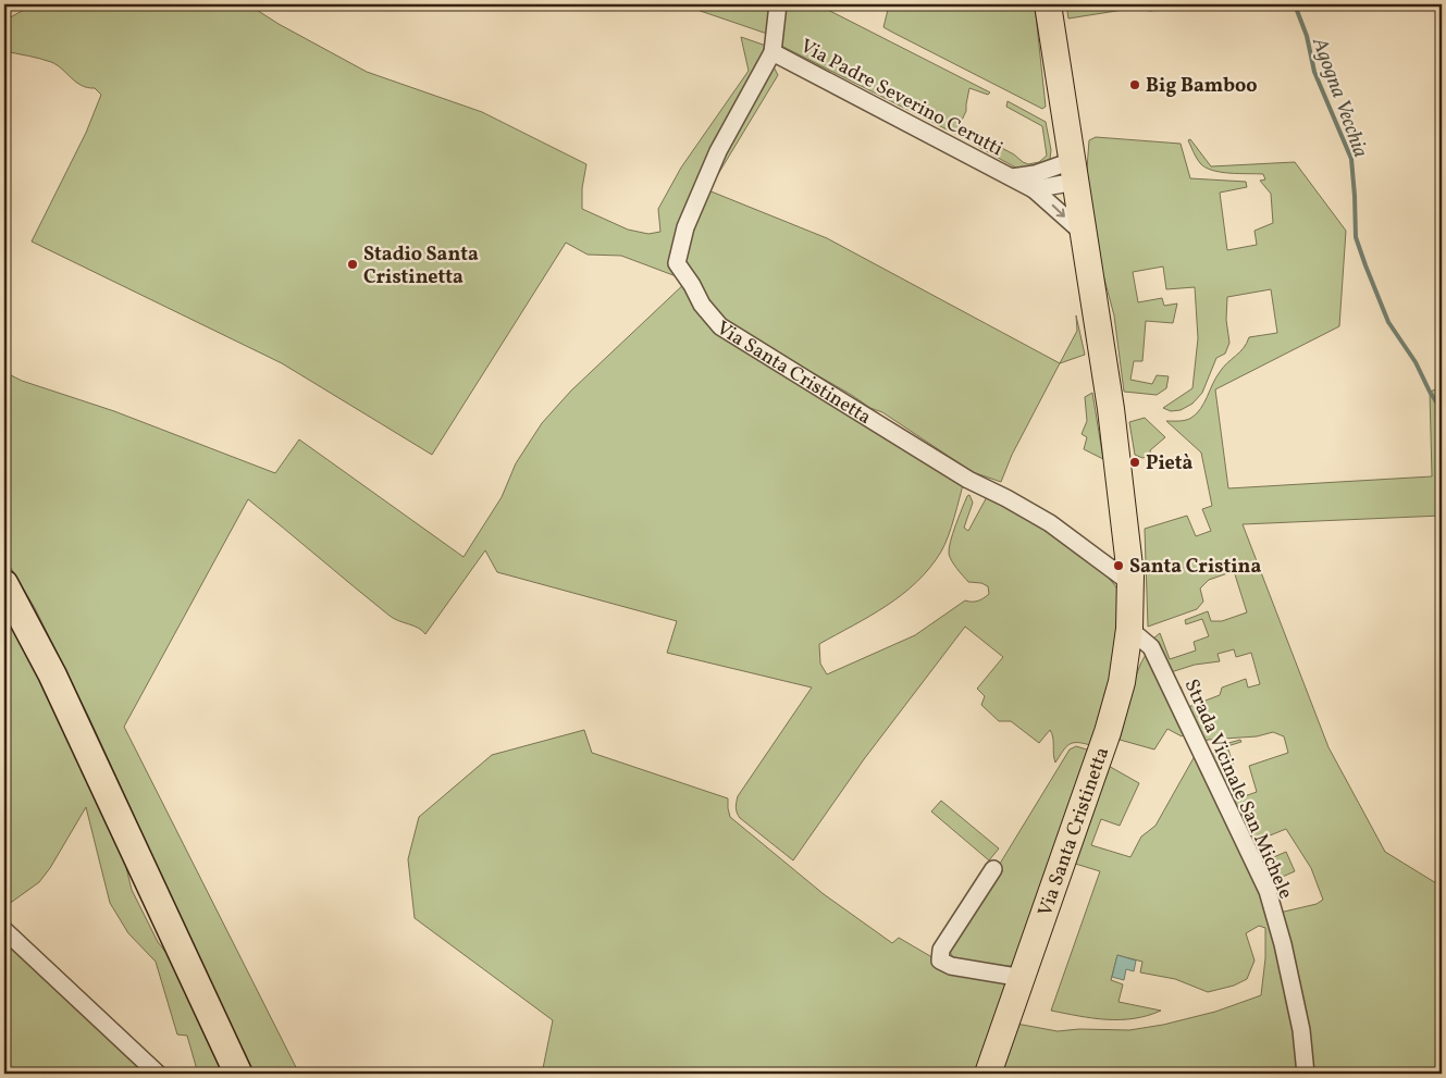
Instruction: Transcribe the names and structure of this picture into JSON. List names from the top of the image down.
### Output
{
  "streets": {
    "main road": ["Via Santa Cristinetta"],
    "street": ["Via Padre Severino Cerutti", "Strada Vicinale San Michele"]
  },
  "crossings": [
    ["Via Padre Severino Cerutti", "Via Santa Cristinetta"],
    ["Via Santa Cristinetta", "Strada Vicinale San Michele"]
  ],
  "water": ["Agogna Vecchia"],
  "places": [
    "Big Bamboo",
    "Stadio Santa Cristinetta",
    "Pietà",
    "Santa Cristina"
  ]
}
